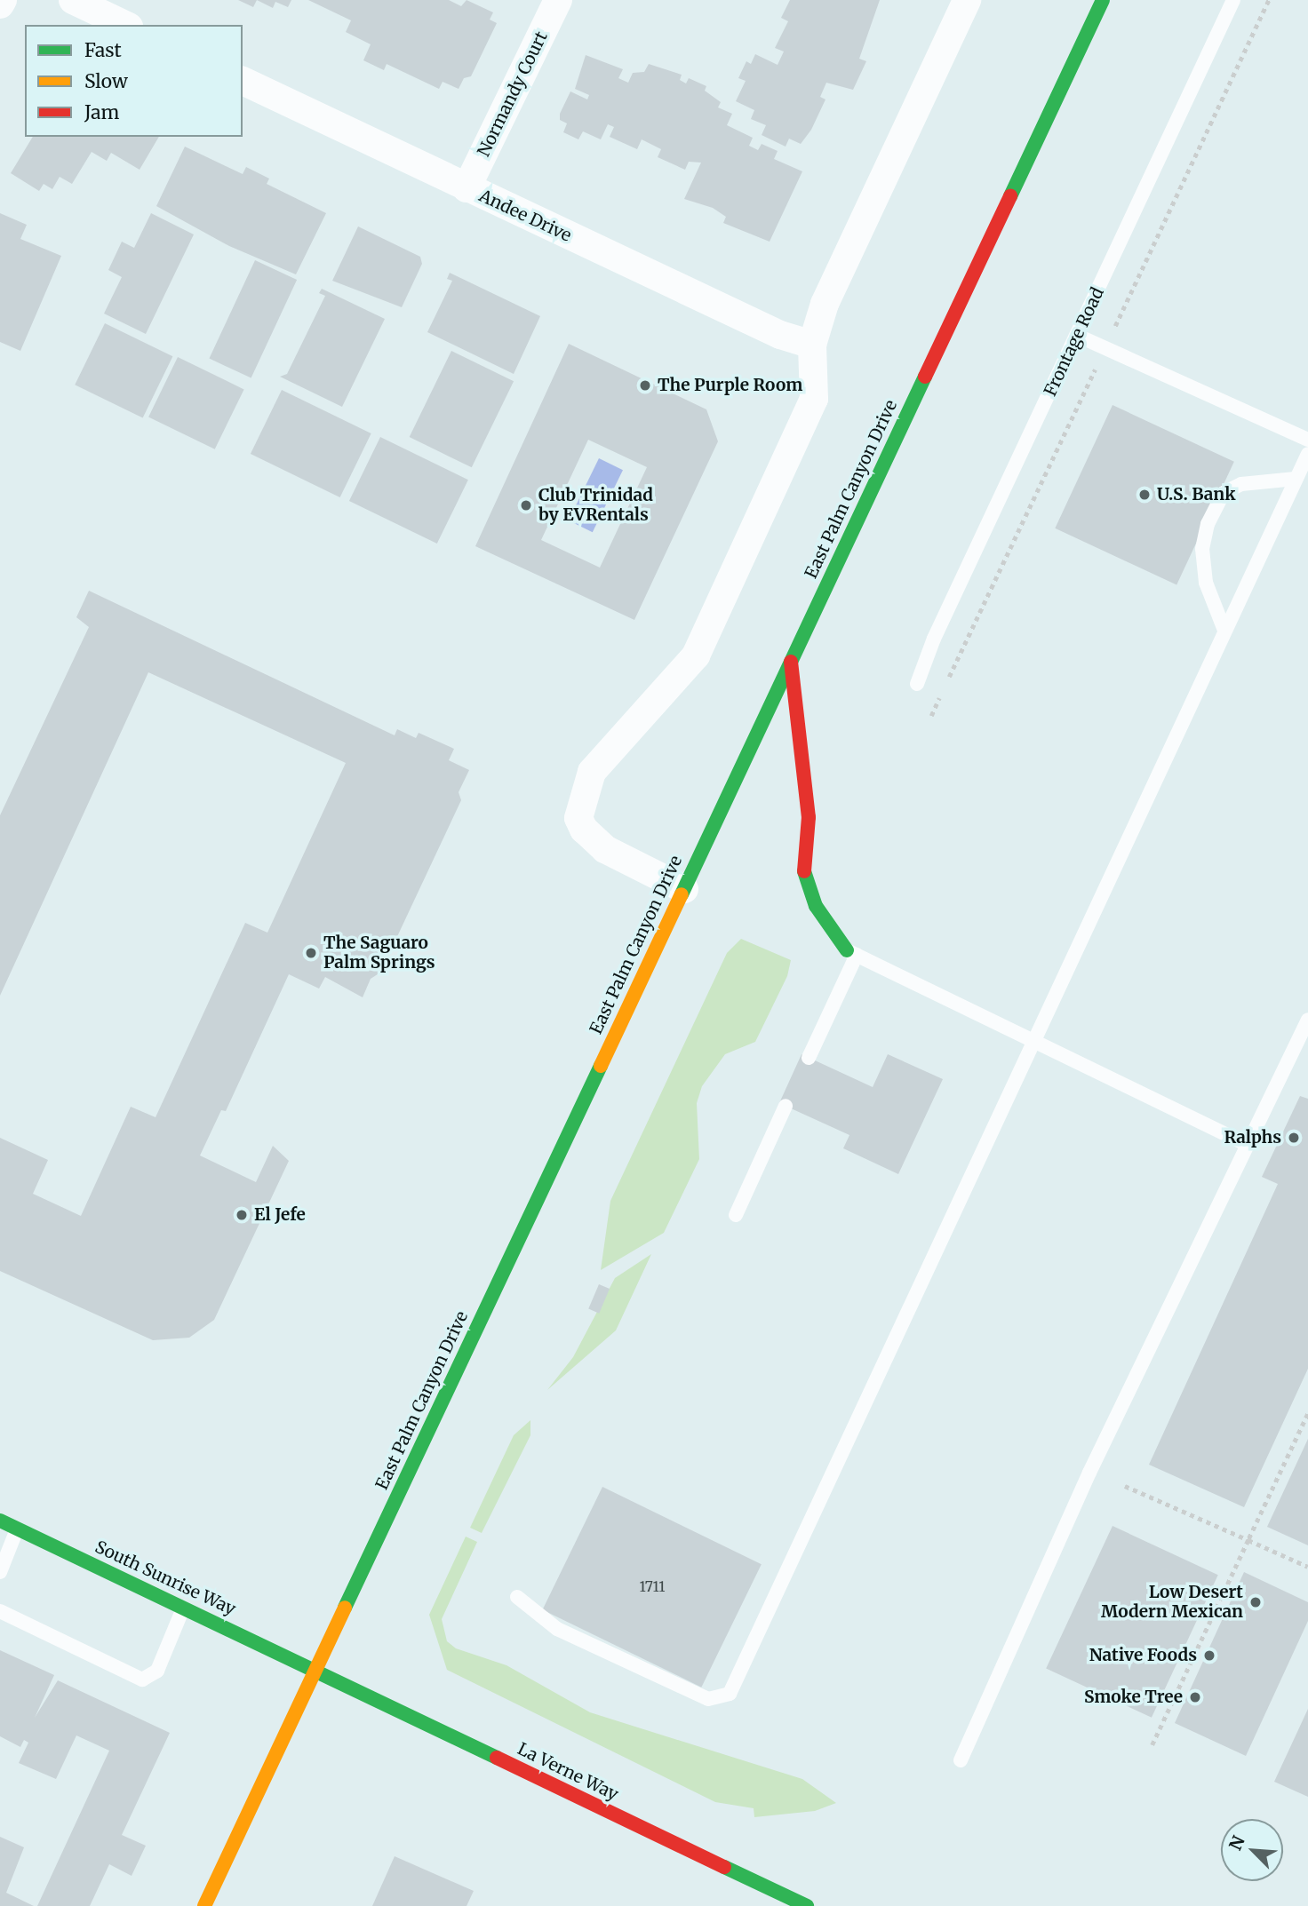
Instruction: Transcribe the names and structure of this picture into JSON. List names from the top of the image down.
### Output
{
  "streets": {
    "main road": ["East Palm Canyon Drive", "South Sunrise Way", "La Verne Way"],
    "street": ["Normandy Court", "Andee Drive"],
    "lane": ["Frontage Road"]
  },
  "crossings": [
    ["Normandy Court", "Andee Drive"],
    ["East Palm Canyon Drive", "South Sunrise Way"],
    ["East Palm Canyon Drive", "La Verne Way"],
    ["South Sunrise Way", "La Verne Way"]
  ],
  "places": [
    "The Purple Room",
    "U.S. Bank",
    "Club Trinidad by EVRentals",
    "The Saguaro Palm Springs",
    "Ralphs",
    "El Jefe",
    "Low Desert Modern Mexican",
    "Native Foods",
    "Smoke Tree"
  ],
  "house_numbers": ["1711"],
  "legend": ["Fast", "Slow", "Jam"],
  "north": "top left"
}
